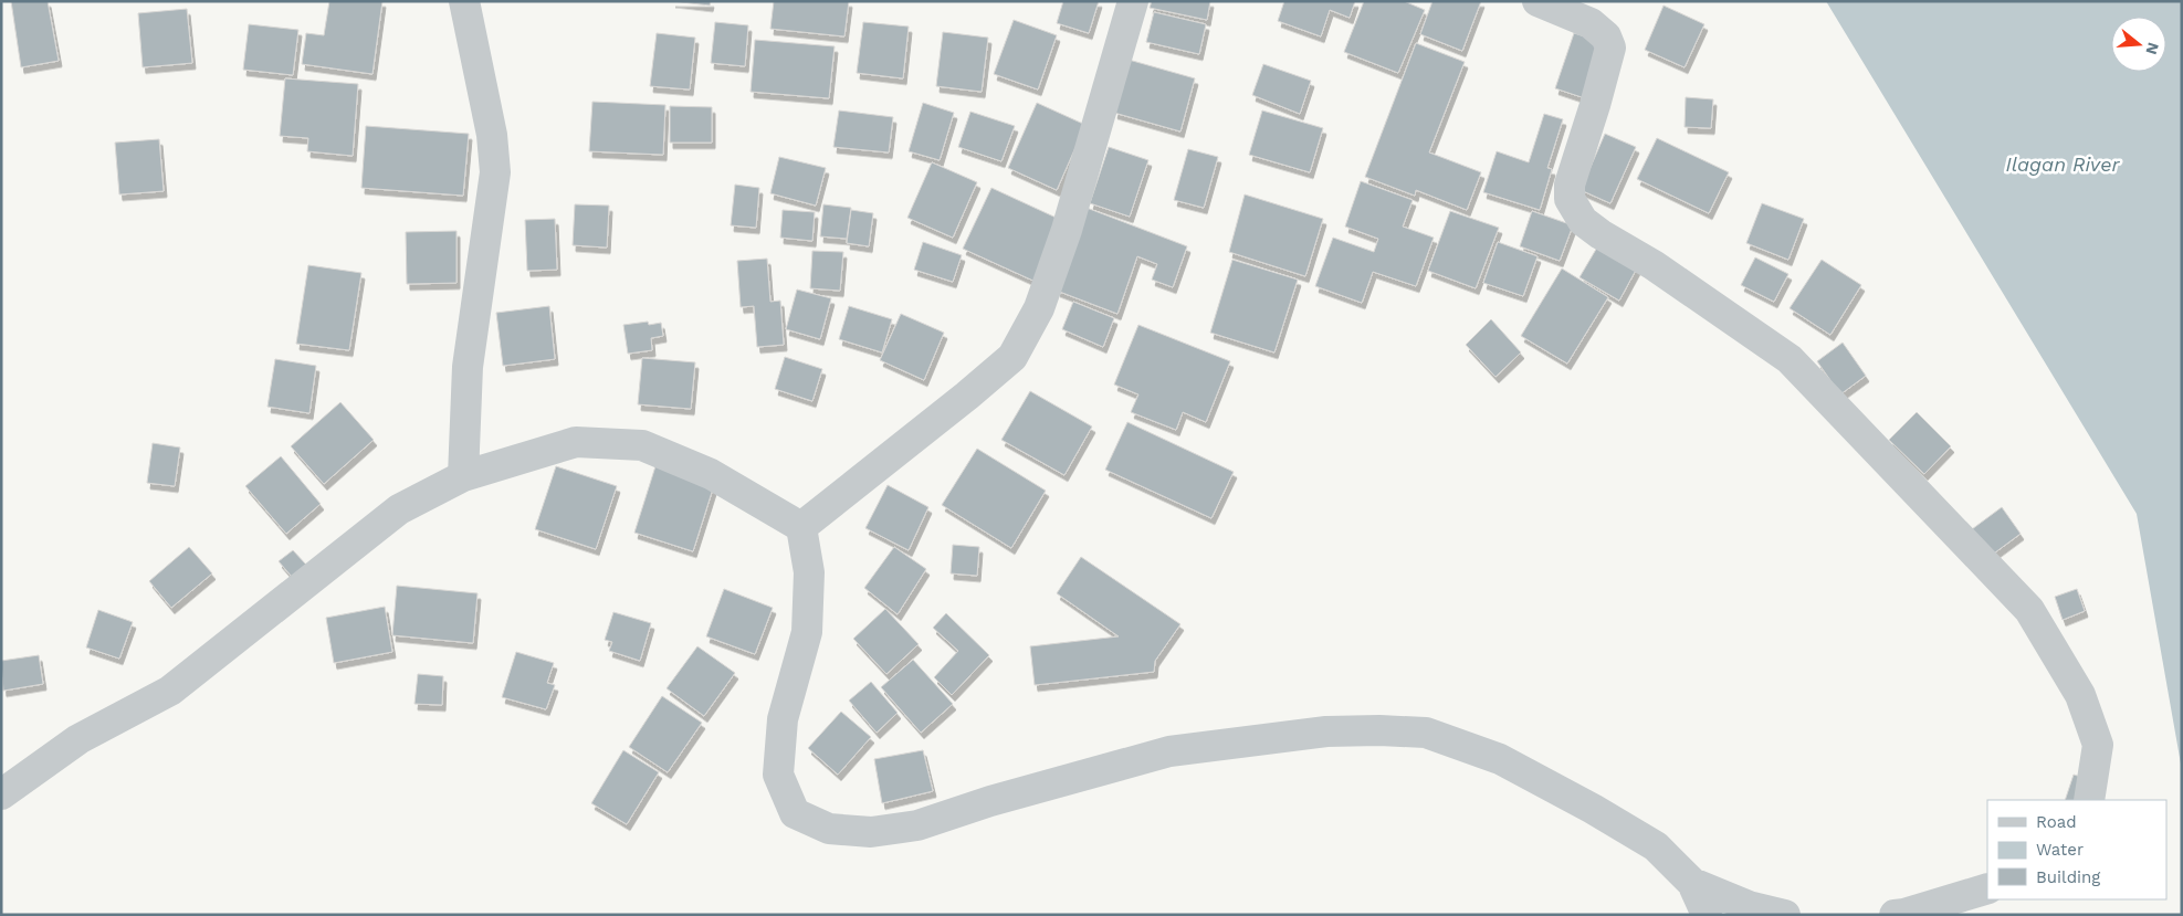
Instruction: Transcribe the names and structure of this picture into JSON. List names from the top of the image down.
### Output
{
  "water": ["Ilagan River"],
  "legend": ["Road", "Water", "Building"],
  "north": "right"
}
